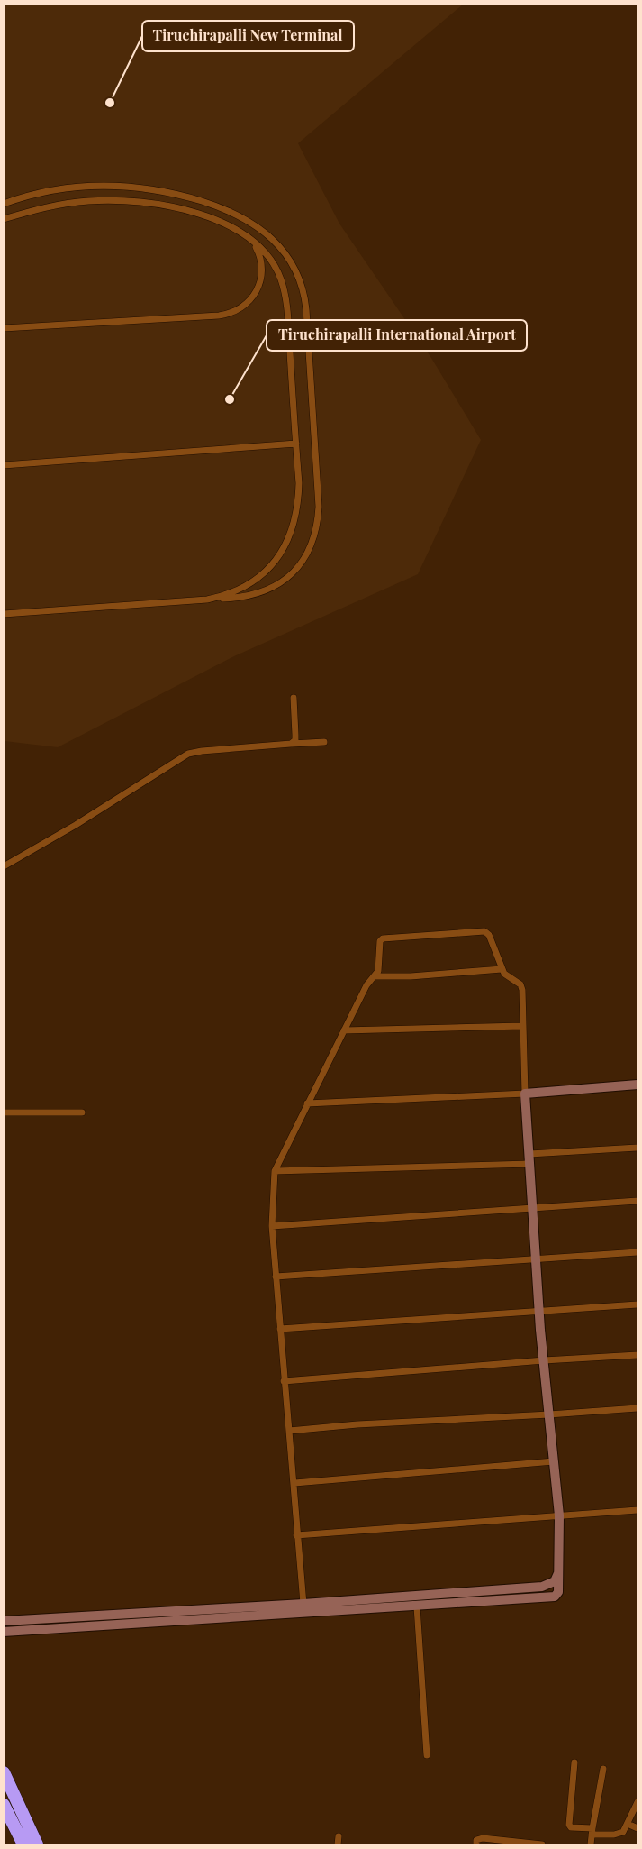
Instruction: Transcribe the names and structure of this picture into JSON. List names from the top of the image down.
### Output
{
  "places": ["Tiruchirapalli New Terminal", "Tiruchirapalli International Airport"]
}
